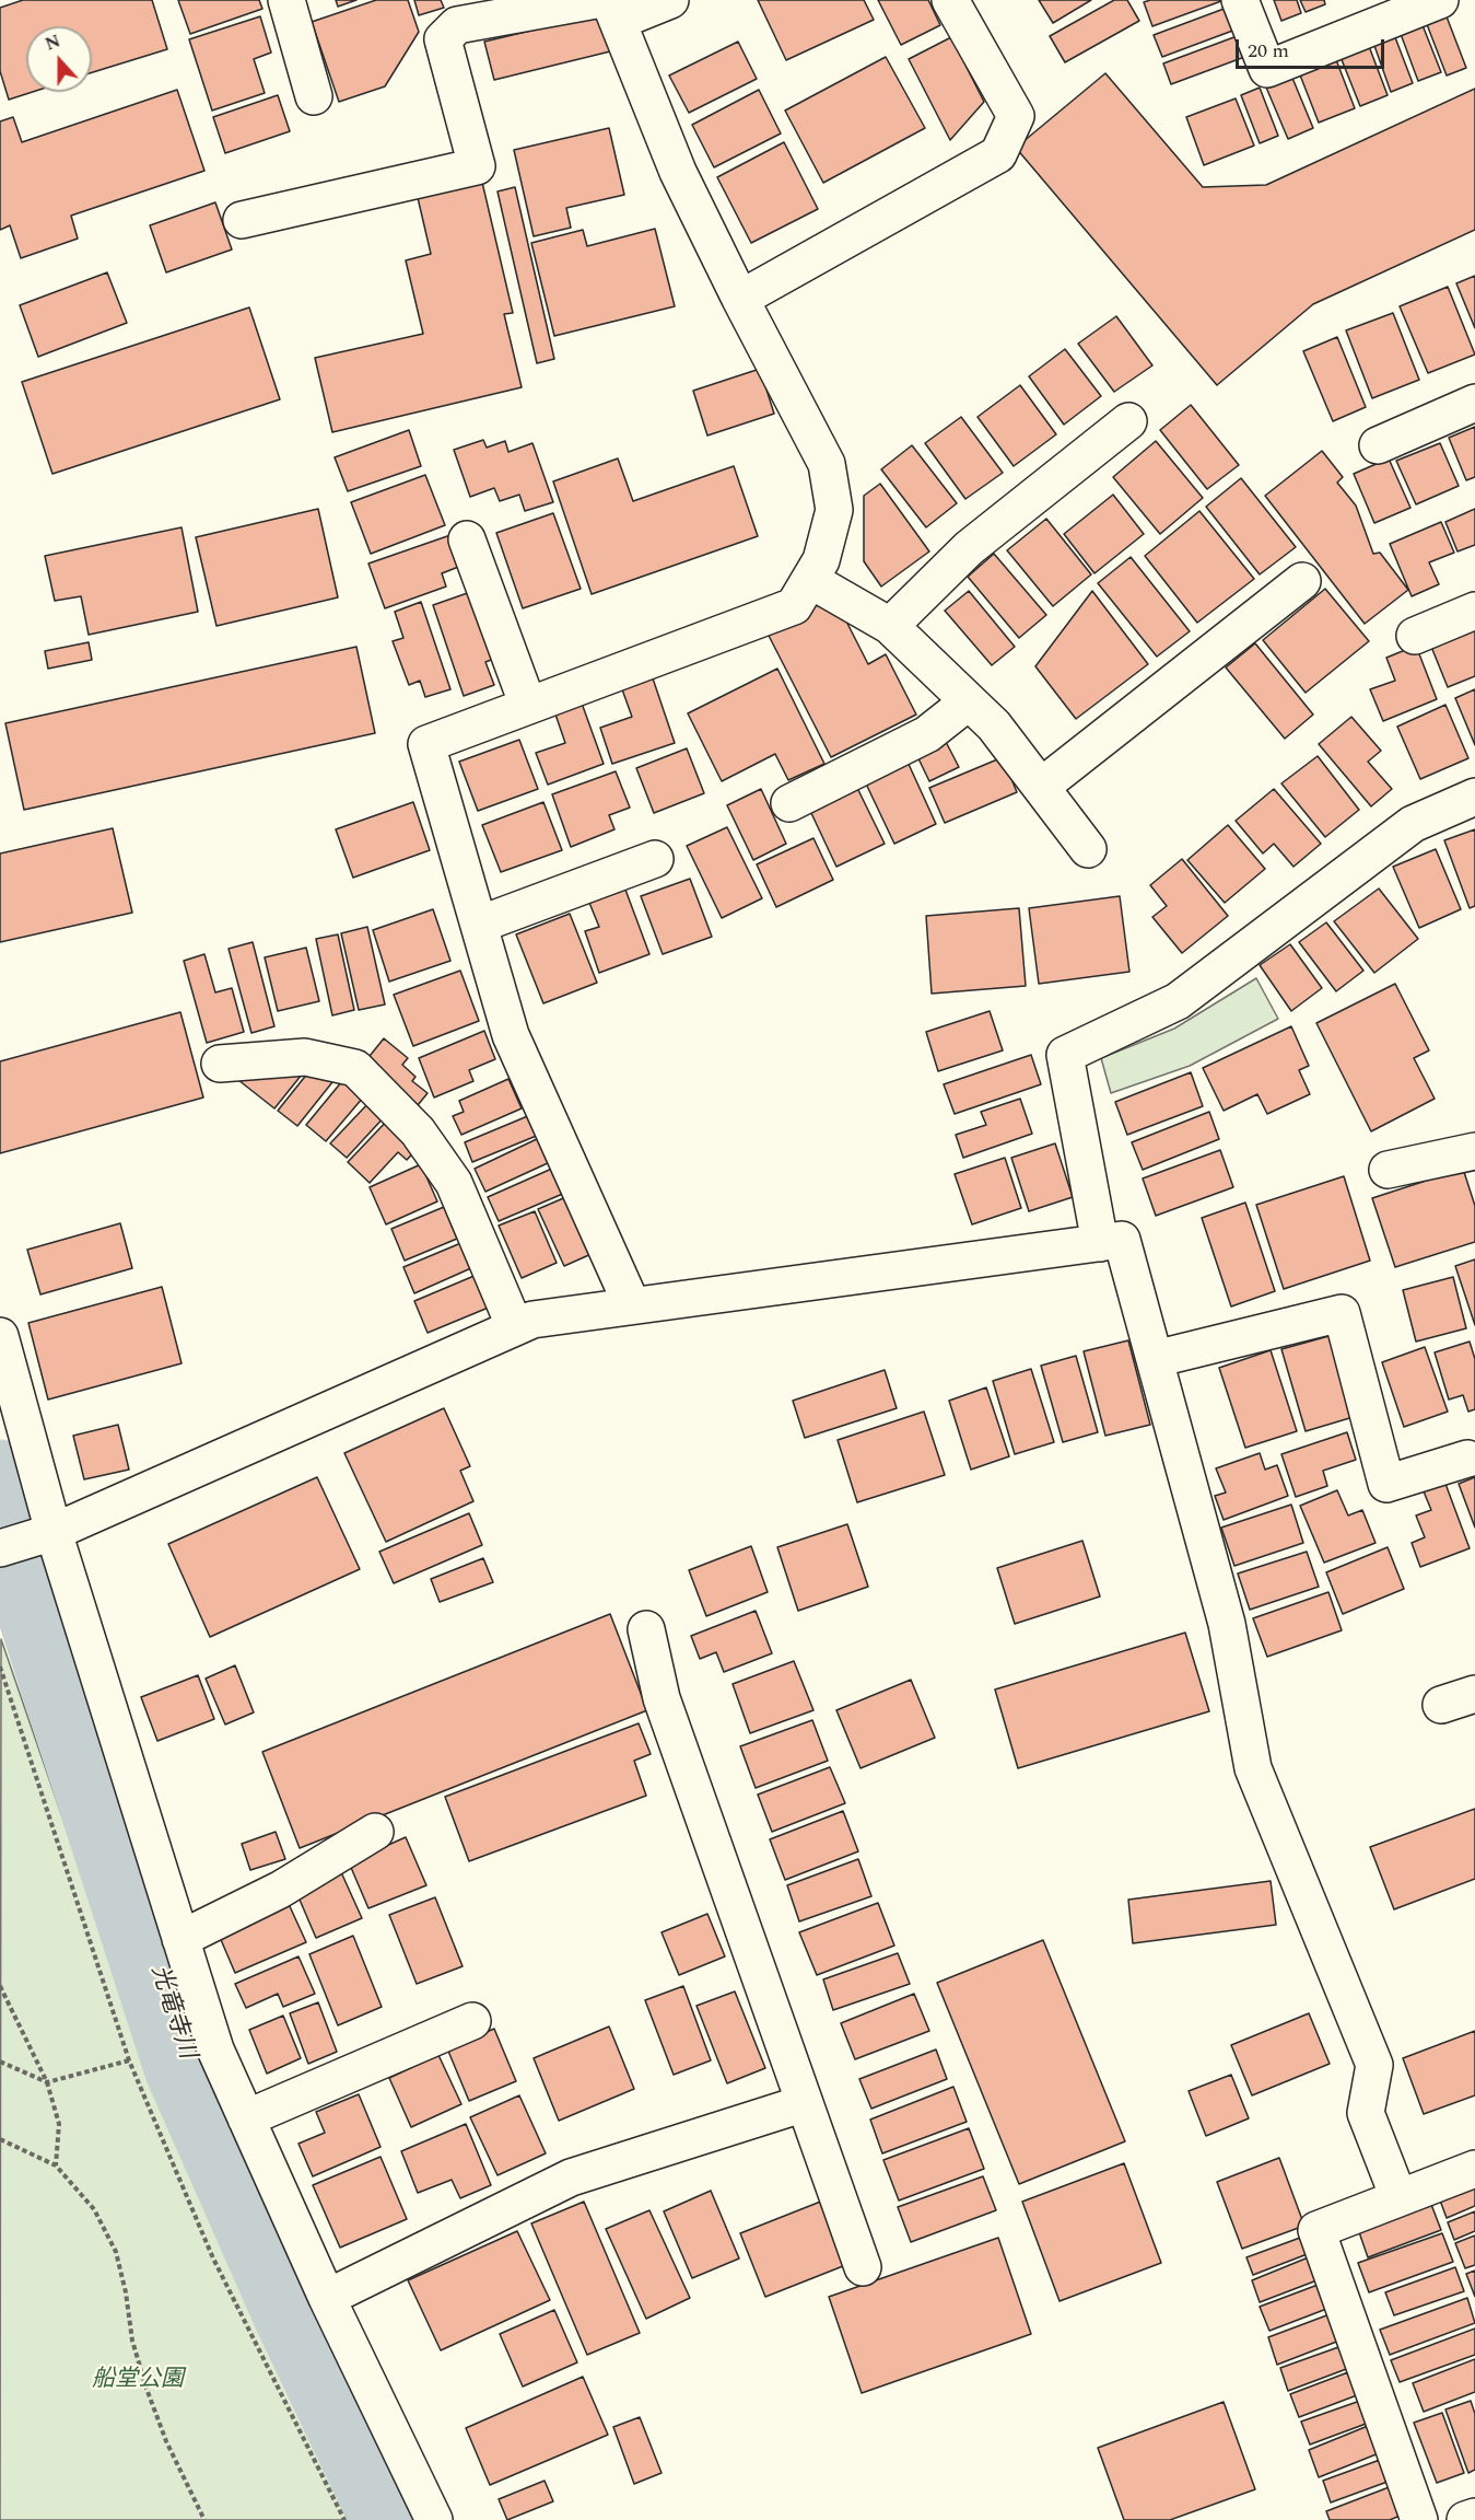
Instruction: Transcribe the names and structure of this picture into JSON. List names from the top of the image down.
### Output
{
  "water": ["光竜寺川"],
  "parks": ["船堂公園"],
  "scale_bar": "20 m",
  "north": "top"
}
